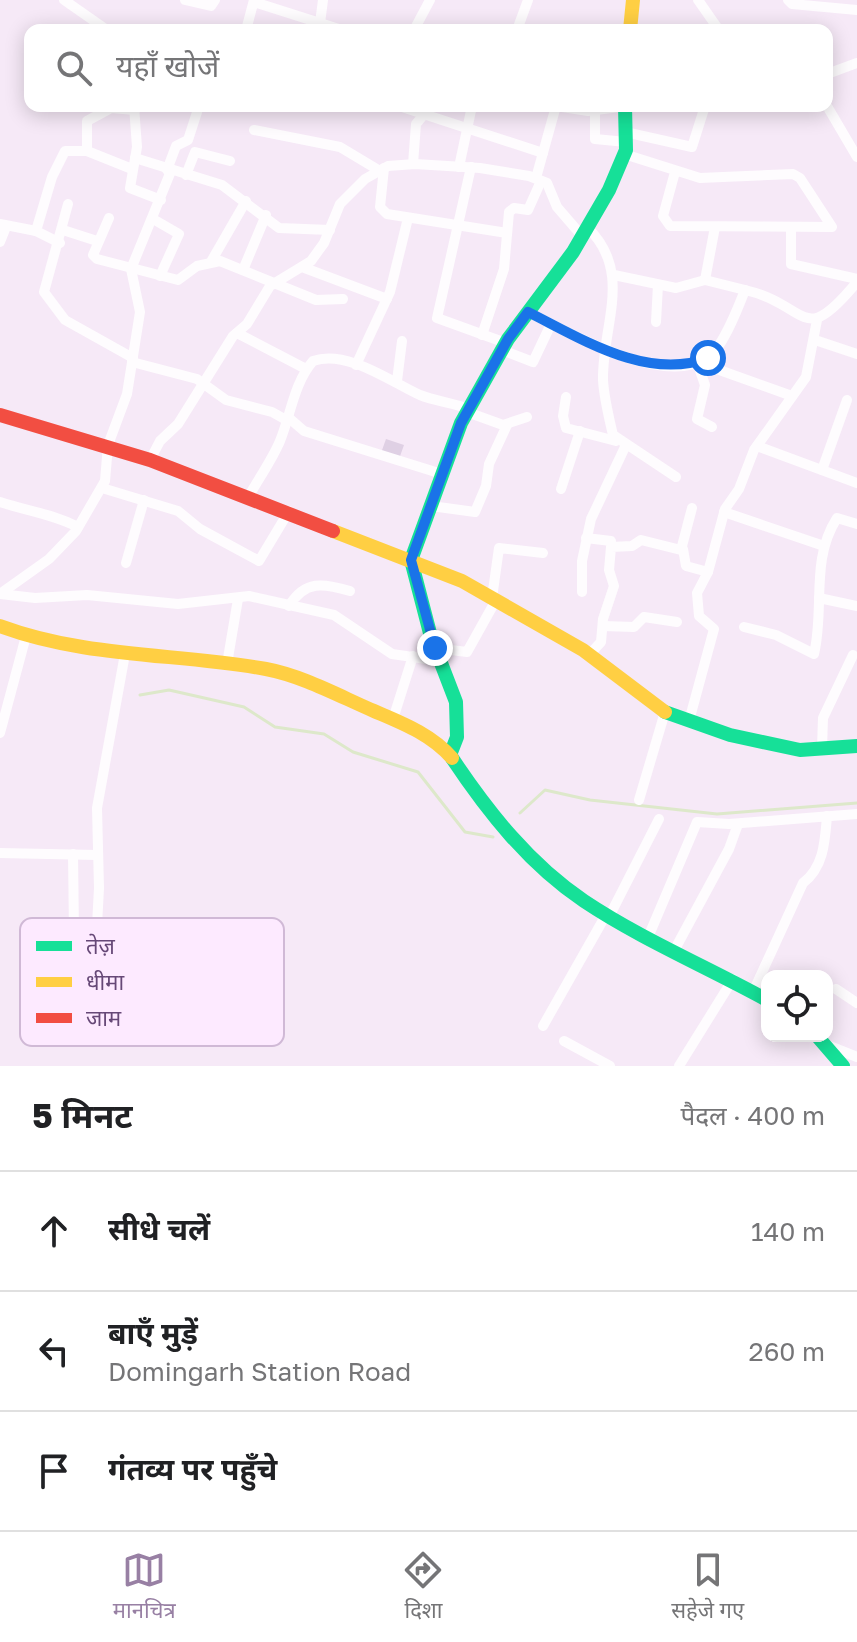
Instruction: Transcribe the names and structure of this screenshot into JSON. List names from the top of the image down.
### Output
{
  "legend": ["तेज़", "धीमा", "जाम"],
  "page": {
    "search": "यहाँ खोजें",
    "heading": ["5 मिनट", "पैदल · 400 m"],
    "list": [
      ["सीधे चलें", "140 m"],
      ["बाएँ मुड़ें", "Domingarh Station Road", "260 m"],
      "गंतव्य पर पहुँचे"
    ],
    "nav": ["मानचित्र", "दिशा", "सहेजे गए"]
  }
}
